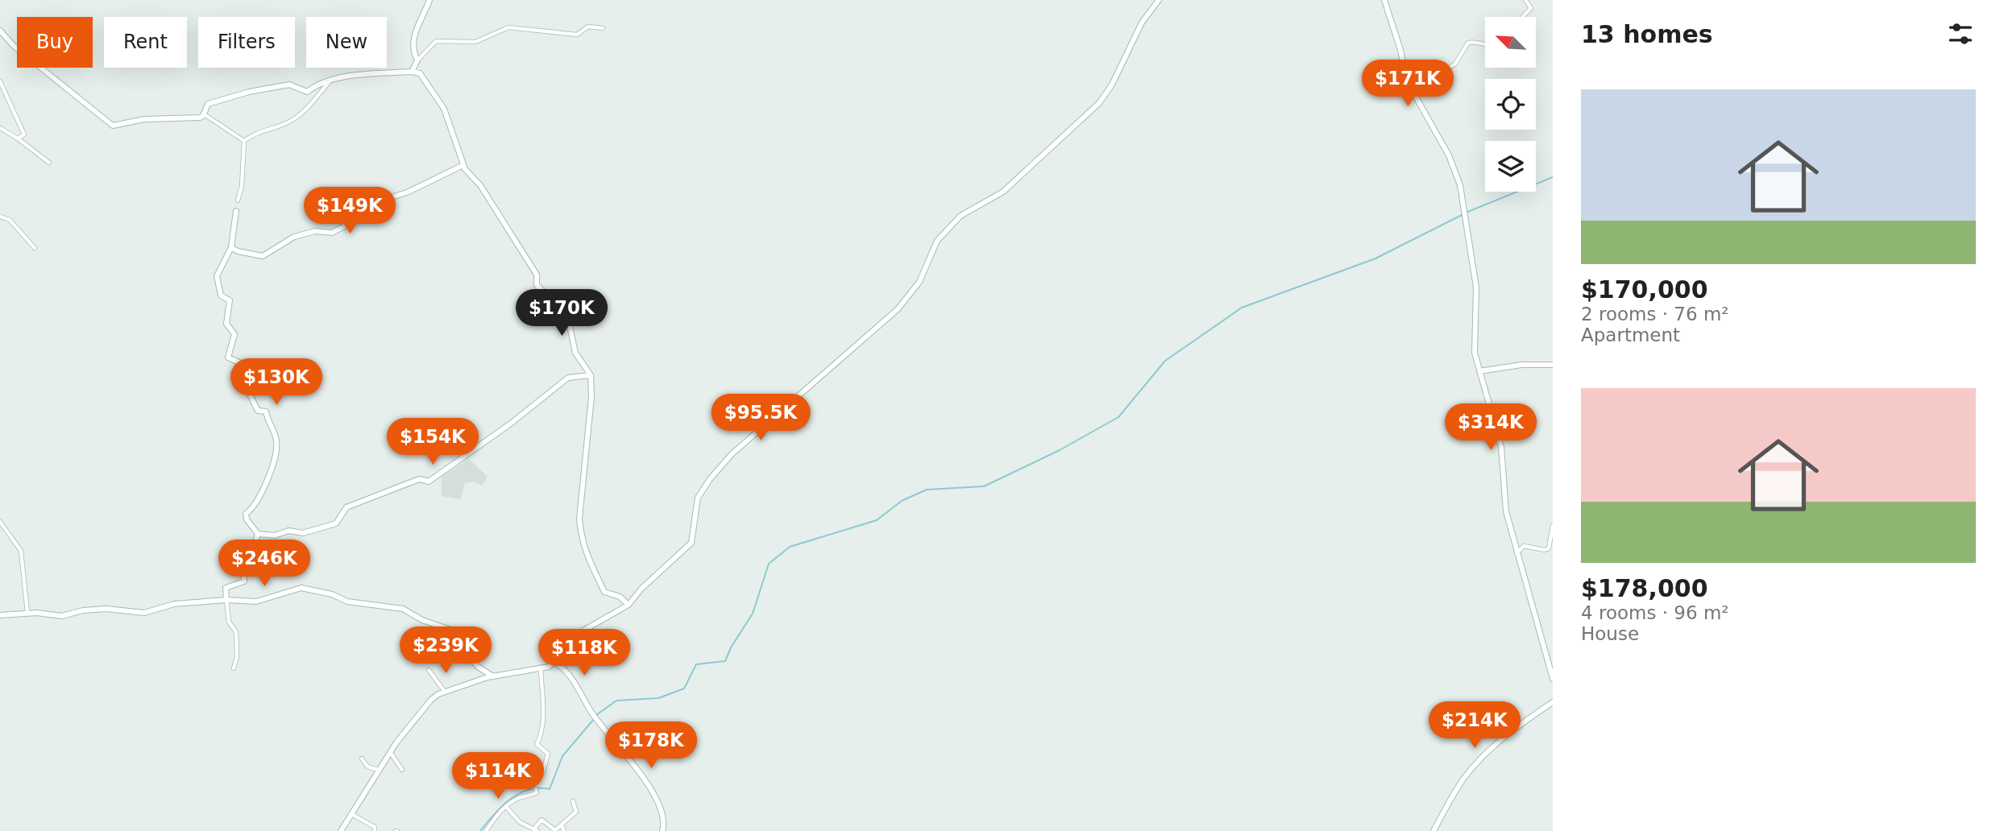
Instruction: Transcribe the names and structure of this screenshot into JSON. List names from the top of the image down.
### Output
{
  "north": "top left",
  "page": {
    "heading": "13 homes",
    "chip": [
      "Buy",
      "Rent",
      "Filters",
      "New"
    ],
    "price": [
      "$171K",
      "$149K",
      "$170K",
      "$130K",
      "$95.5K",
      "$314K",
      "$154K",
      "$246K",
      "$239K",
      "$118K",
      "$214K",
      "$178K",
      "$114K"
    ],
    "list": [
      {
        "name": "$170,000",
        "note": "2 rooms · 76 m² · Apartment"
      },
      {
        "name": "$178,000",
        "note": "4 rooms · 96 m² · House"
      }
    ]
  }
}
